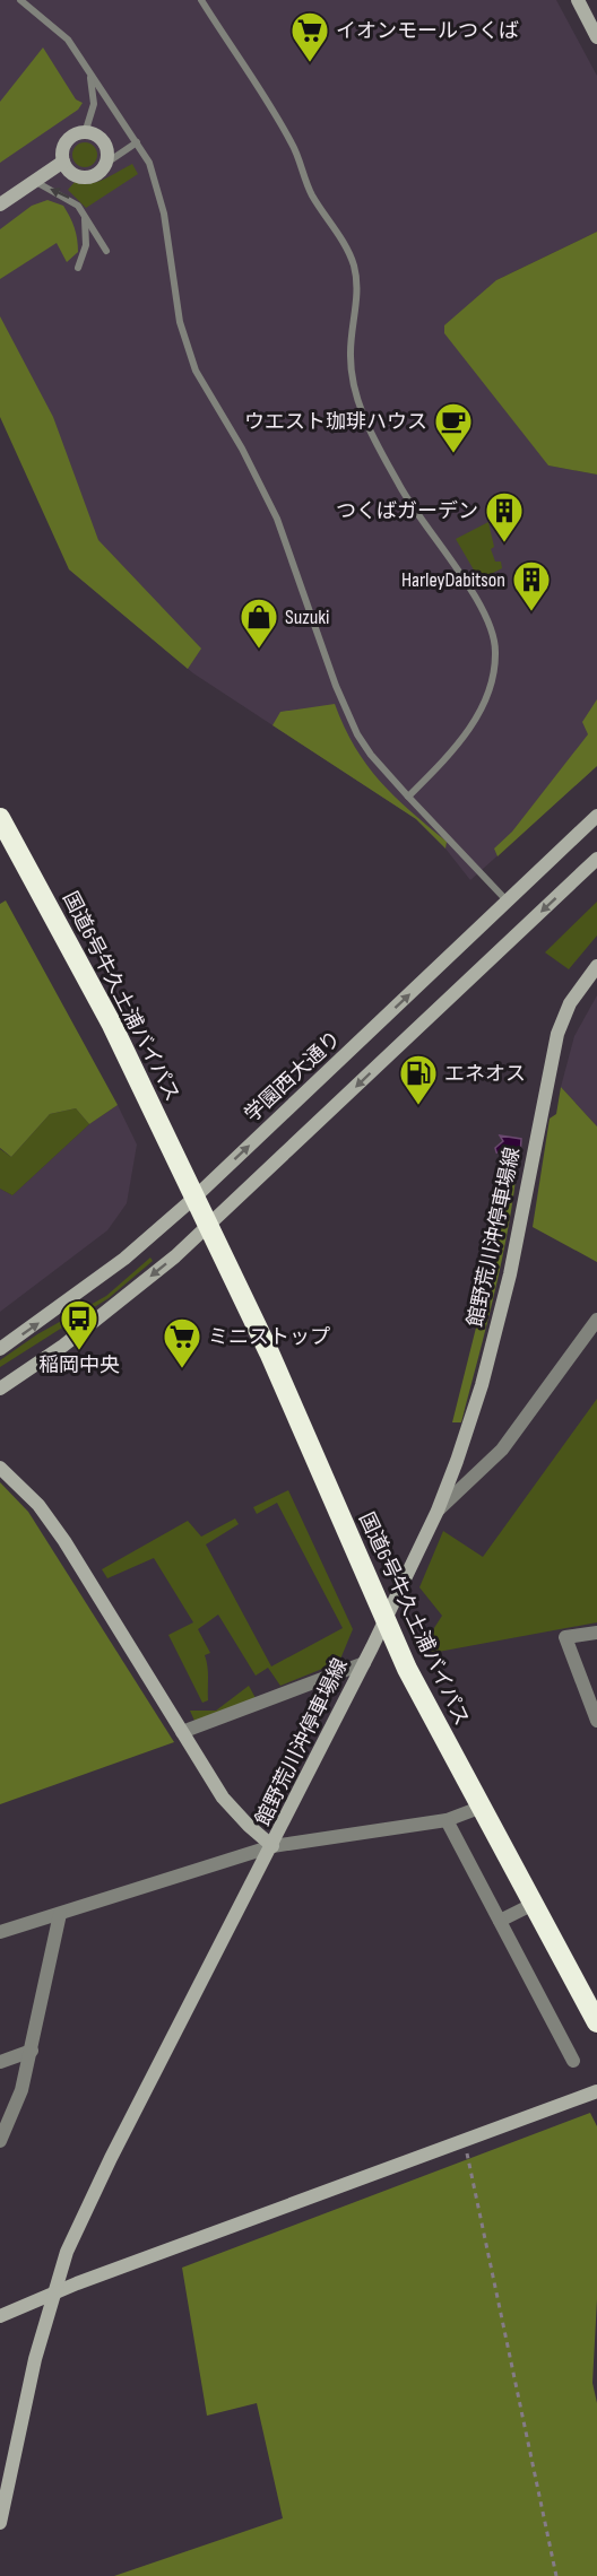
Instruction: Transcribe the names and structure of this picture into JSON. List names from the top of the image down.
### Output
{
  "streets": {
    "highway": ["国道6号牛久土浦バイパス"],
    "main road": ["学園西大通り", "館野荒川沖停車場線"]
  },
  "crossings": [
    ["国道6号牛久土浦バイパス", "学園西大通り"],
    ["国道6号牛久土浦バイパス", "館野荒川沖停車場線"]
  ],
  "places": {
    "supermarket": ["イオンモールつくば", "ミニストップ"],
    "cafe": ["ウエスト珈琲ハウス"],
    "building": ["つくばガーデン", "HarleyDabitson"],
    "shop": ["Suzuki"],
    "fuel station": ["エネオス"],
    "bus stop": ["稲岡中央"]
  }
}
